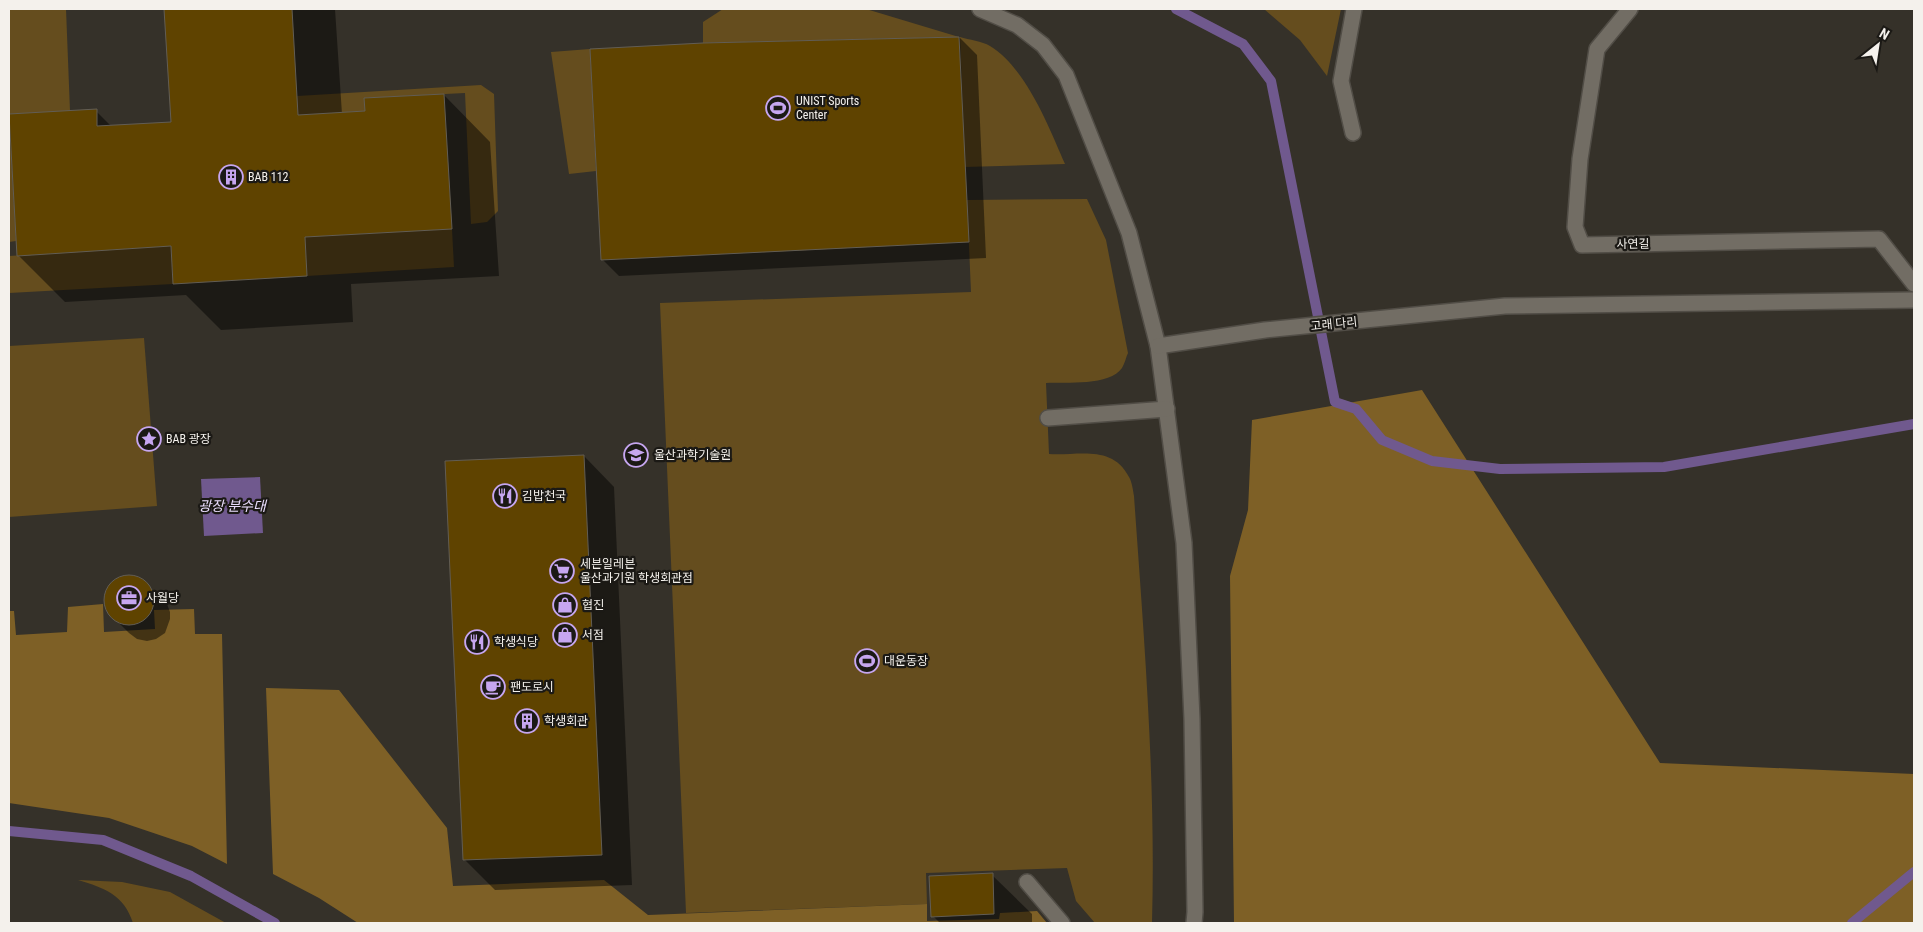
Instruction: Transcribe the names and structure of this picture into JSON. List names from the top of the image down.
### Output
{
  "streets": {
    "street": ["사연길", "고래 다리"]
  },
  "water": ["광장 분수대"],
  "places": {
    "sports": ["UNIST Sports Center", "대운동장"],
    "building": ["BAB 112", "학생회관"],
    "place": ["BAB 광장"],
    "school or university": ["울산과학기술원"],
    "restaurant": ["김밥천국", "학생식당"],
    "supermarket": ["세븐일레븐 울산과기원 학생회관점"],
    "office": ["사월당"],
    "shop": ["협진", "서점"],
    "cafe": ["팬도로시"]
  },
  "north": "top right"
}
